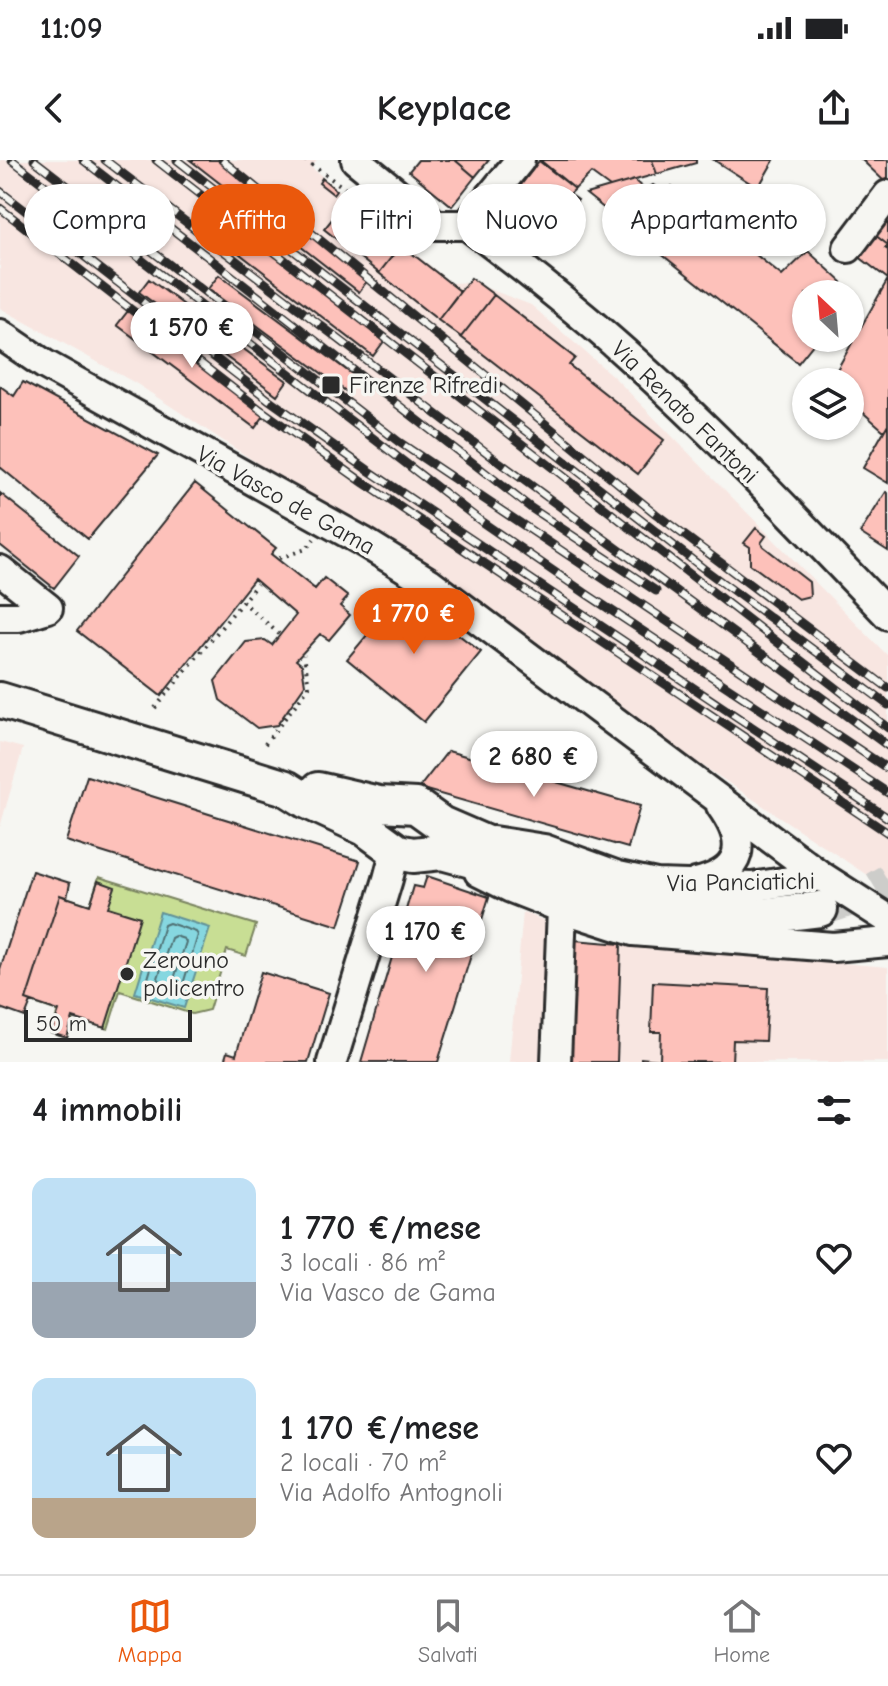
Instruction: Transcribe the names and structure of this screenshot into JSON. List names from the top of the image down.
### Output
{
  "streets": {
    "main road": ["Via Panciatichi"],
    "street": ["Via Renato Fantoni", "Via Vasco de Gama"]
  },
  "crossings": [
    ["Via Vasco de Gama", "Via Panciatichi"]
  ],
  "places": {
    "transit": ["Firenze Rifredi"],
    "other": ["Zerouno policentro"]
  },
  "scale_bar": "50 m",
  "north": "top left",
  "page": {
    "status": "11:09",
    "header": "Keyplace",
    "chip": [
      "Compra",
      "Affitta",
      "Filtri",
      "Nuovo",
      "Appartamento"
    ],
    "price": [
      "1 570 €",
      "1 770 €",
      "2 680 €",
      "1 170 €"
    ],
    "scale": "50 m",
    "heading": "4 immobili",
    "list": [
      {
        "name": "1 770 €/mese",
        "note": "3 locali · 86 m² · Via Vasco de Gama"
      },
      {
        "name": "1 170 €/mese",
        "note": "2 locali · 70 m² · Via Adolfo Antognoli"
      }
    ],
    "tabs": ["Mappa", "Salvati", "Home"]
  }
}
